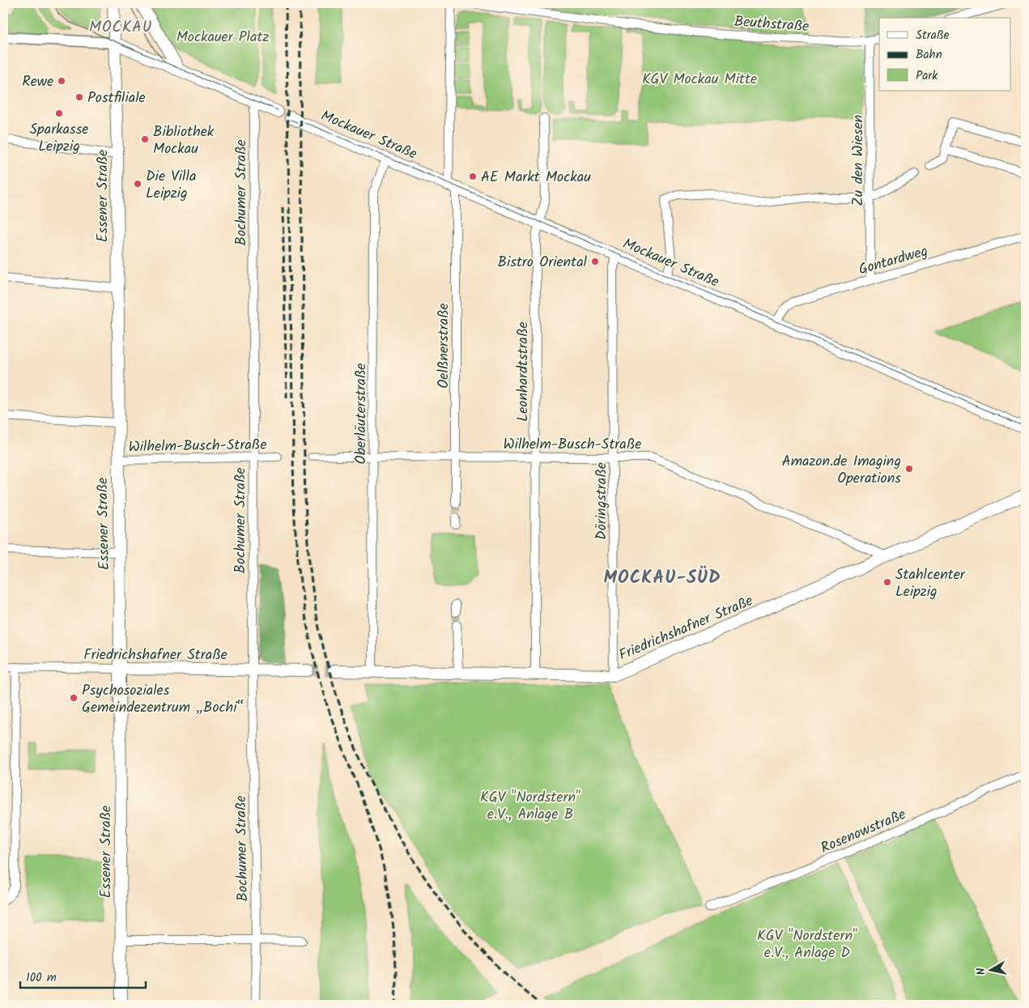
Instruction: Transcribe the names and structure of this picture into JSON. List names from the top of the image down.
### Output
{
  "streets": {
    "main road": ["Mockauer Straße", "Essener Straße", "Friedrichshafner Straße"],
    "street": [
      "Beuthstraße",
      "Zu den Wiesen",
      "Bochumer Straße",
      "Gontardweg",
      "Oelßnerstraße",
      "Leonhardtstraße",
      "Oberläuterstraße",
      "Wilhelm-Busch-Straße",
      "Döringstraße",
      "Rosenowstraße"
    ]
  },
  "crossings": [
    ["Beuthstraße", "Zu den Wiesen"],
    ["Mockauer Straße", "Gontardweg"],
    ["Mockauer Straße", "Oelßnerstraße"],
    ["Mockauer Straße", "Leonhardtstraße"],
    ["Mockauer Straße", "Oberläuterstraße"],
    ["Mockauer Straße", "Döringstraße"],
    ["Zu den Wiesen", "Gontardweg"],
    ["Bochumer Straße", "Wilhelm-Busch-Straße"],
    ["Bochumer Straße", "Friedrichshafner Straße"],
    ["Essener Straße", "Wilhelm-Busch-Straße"],
    ["Essener Straße", "Friedrichshafner Straße"],
    ["Oelßnerstraße", "Wilhelm-Busch-Straße"],
    ["Leonhardtstraße", "Wilhelm-Busch-Straße"],
    ["Leonhardtstraße", "Friedrichshafner Straße"],
    ["Oberläuterstraße", "Wilhelm-Busch-Straße"],
    ["Oberläuterstraße", "Friedrichshafner Straße"],
    ["Wilhelm-Busch-Straße", "Döringstraße"],
    ["Wilhelm-Busch-Straße", "Friedrichshafner Straße"],
    ["Döringstraße", "Friedrichshafner Straße"]
  ],
  "districts": ["MOCKAU", "MOCKAU-SÜD"],
  "parks": [
    "Mockauer Platz",
    "KGV Mockau Mitte",
    "KGV \"Nordstern\" e.V., Anlage B",
    "KGV \"Nordstern\" e.V., Anlage D"
  ],
  "places": [
    "Rewe",
    "Postfiliale",
    "Sparkasse Leipzig",
    "Bibliothek Mockau",
    "AE Markt Mockau",
    "Die Villa Leipzig",
    "Bistro Oriental",
    "Amazon.de Imaging Operations",
    "Stahlcenter Leipzig",
    "Psychosoziales Gemeindezentrum „Bochi“"
  ],
  "legend": ["Straße", "Bahn", "Park"],
  "scale_bar": "100 m",
  "north": "left"
}
